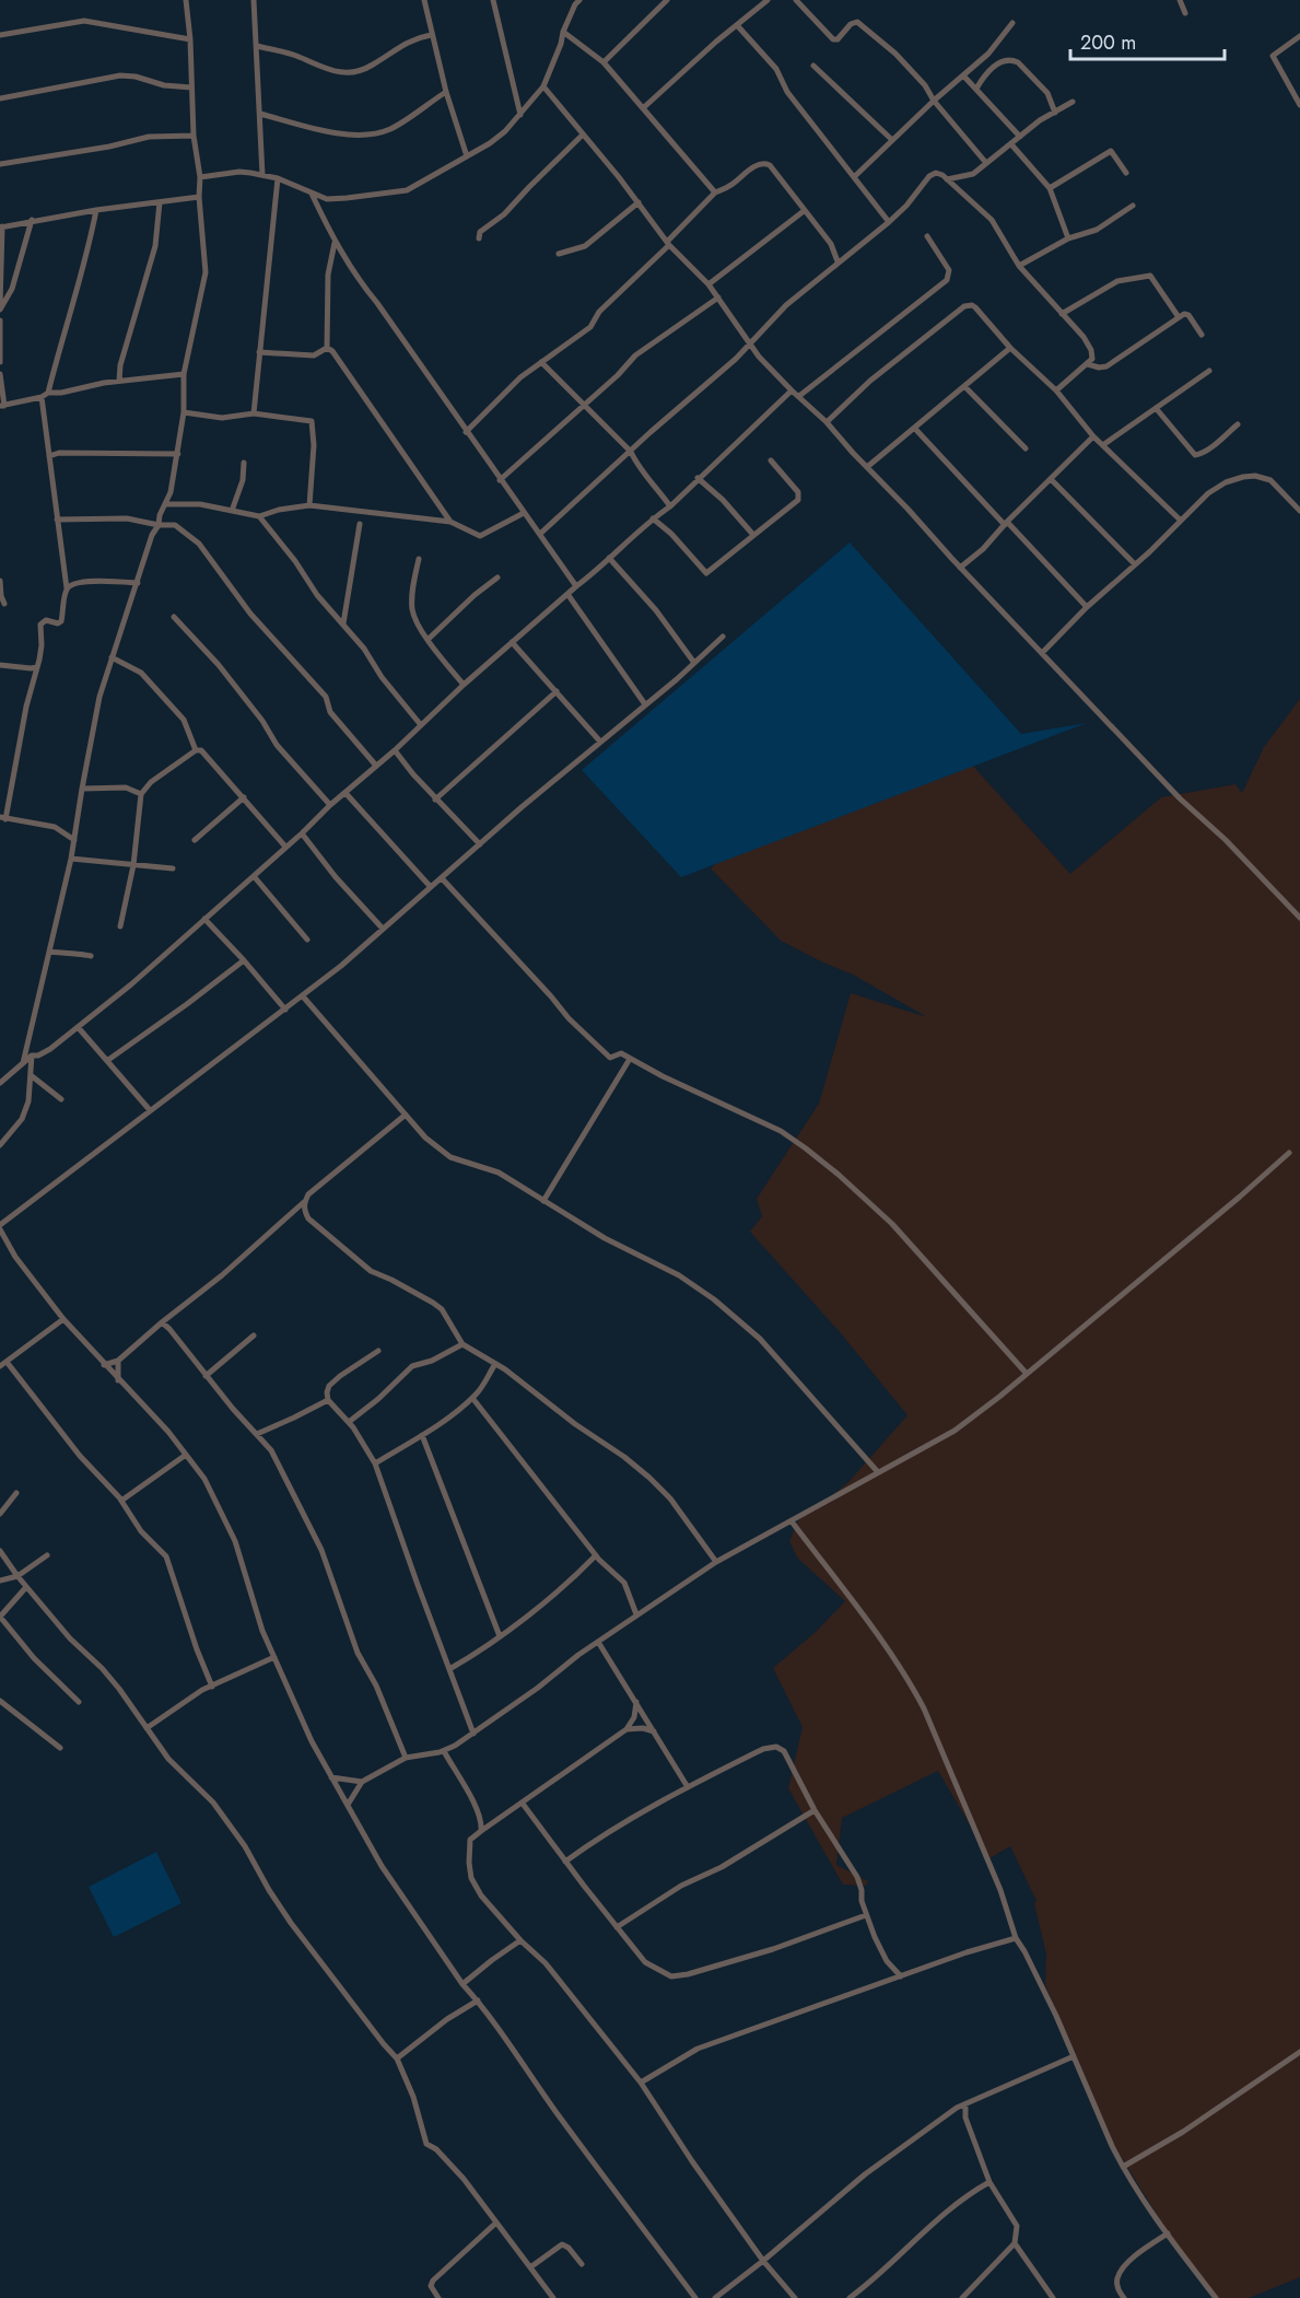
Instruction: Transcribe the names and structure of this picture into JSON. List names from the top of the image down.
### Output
{
  "scale_bar": "200 m"
}
